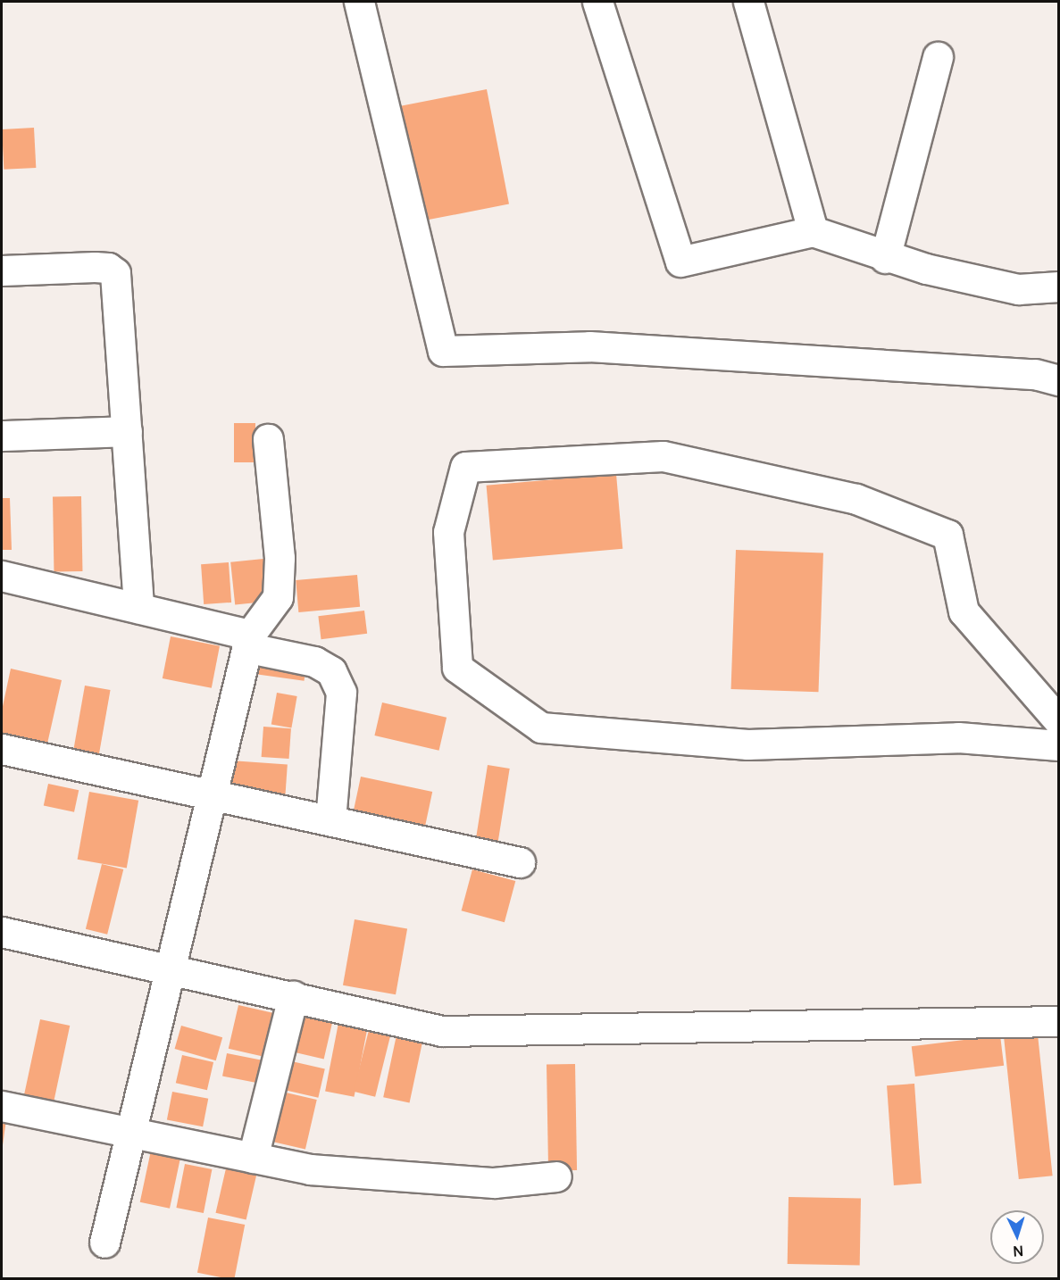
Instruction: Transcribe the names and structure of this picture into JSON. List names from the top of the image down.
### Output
{
  "north": "bottom"
}
